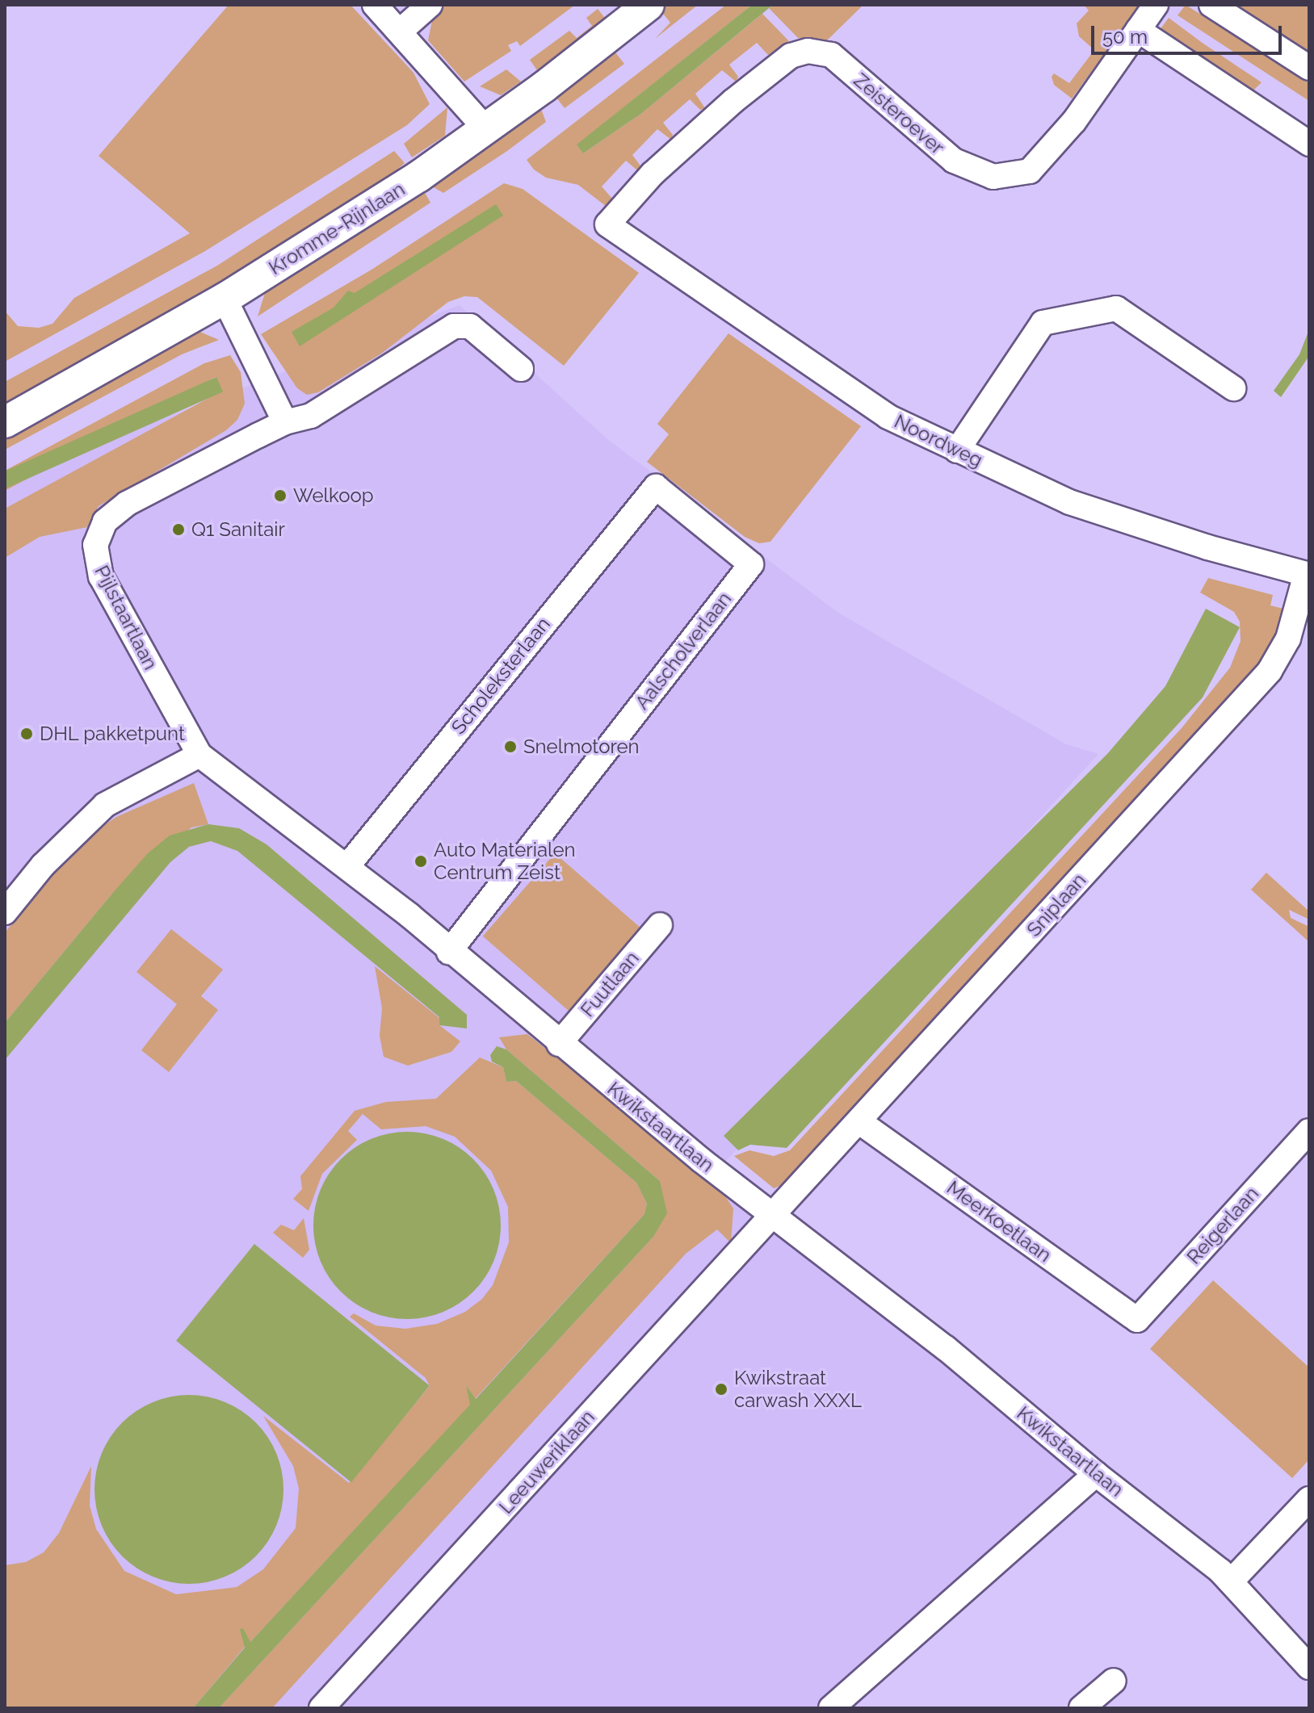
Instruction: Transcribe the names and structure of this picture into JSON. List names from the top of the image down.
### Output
{
  "streets": {
    "street": [
      "Zeisteroever",
      "Kromme-Rijnlaan",
      "Noordweg",
      "Pijlstaartlaan",
      "Aalscholverlaan",
      "Scholeksterlaan",
      "Sniplaan",
      "Fuutlaan",
      "Kwikstaartlaan",
      "Meerkoetlaan",
      "Reigerlaan",
      "Leeuweriklaan"
    ]
  },
  "crossings": [
    ["Zeisteroever", "Noordweg"],
    ["Noordweg", "Sniplaan"],
    ["Pijlstaartlaan", "Kwikstaartlaan"],
    ["Aalscholverlaan", "Scholeksterlaan"],
    ["Aalscholverlaan", "Kwikstaartlaan"],
    ["Scholeksterlaan", "Kwikstaartlaan"],
    ["Sniplaan", "Kwikstaartlaan"],
    ["Sniplaan", "Meerkoetlaan"],
    ["Sniplaan", "Leeuweriklaan"],
    ["Fuutlaan", "Kwikstaartlaan"],
    ["Kwikstaartlaan", "Leeuweriklaan"],
    ["Meerkoetlaan", "Reigerlaan"]
  ],
  "places": [
    "Welkoop",
    "Q1 Sanitair",
    "DHL pakketpunt",
    "Snelmotoren",
    "Auto Materialen Centrum Zeist",
    "Kwikstraat carwash XXXL"
  ],
  "scale_bar": "50 m"
}
